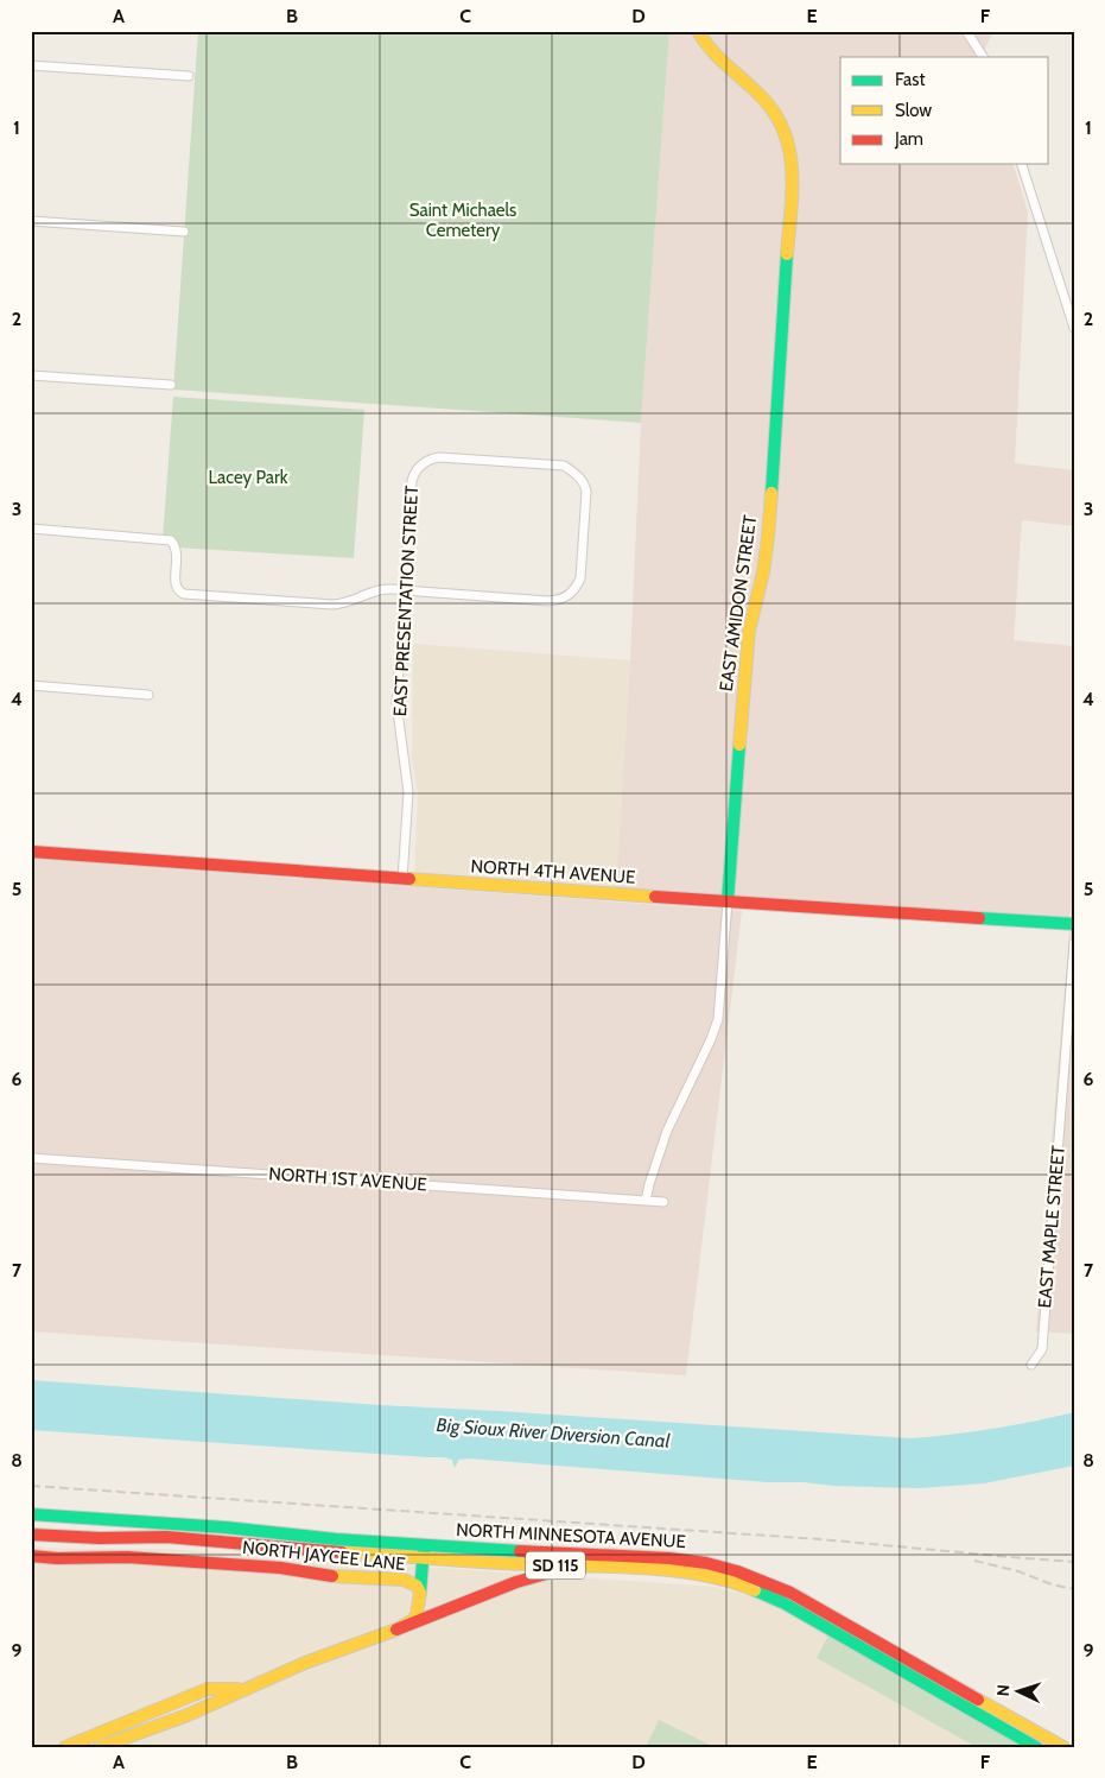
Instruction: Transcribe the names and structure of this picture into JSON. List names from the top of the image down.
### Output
{
  "streets": {
    "main road": [
      "EAST AMIDON STREET",
      "NORTH 4TH AVENUE",
      "NORTH MINNESOTA AVENUE",
      "NORTH JAYCEE LANE",
      "SD 115"
    ],
    "street": ["EAST PRESENTATION STREET", "NORTH 1ST AVENUE", "EAST MAPLE STREET"]
  },
  "crossings": [
    ["EAST PRESENTATION STREET", "NORTH 4TH AVENUE"],
    ["EAST AMIDON STREET", "NORTH 4TH AVENUE"],
    ["EAST AMIDON STREET", "NORTH 1ST AVENUE"]
  ],
  "water": ["Big Sioux River Diversion Canal"],
  "parks": ["Saint Michaels Cemetery", "Lacey Park"],
  "legend": ["Fast", "Slow", "Jam"],
  "north": "left",
  "grid": {
    "columns": [
      "A",
      "B",
      "C",
      "D",
      "E",
      "F"
    ],
    "rows": [
      "1",
      "2",
      "3",
      "4",
      "5",
      "6",
      "7",
      "8",
      "9"
    ]
  }
}
